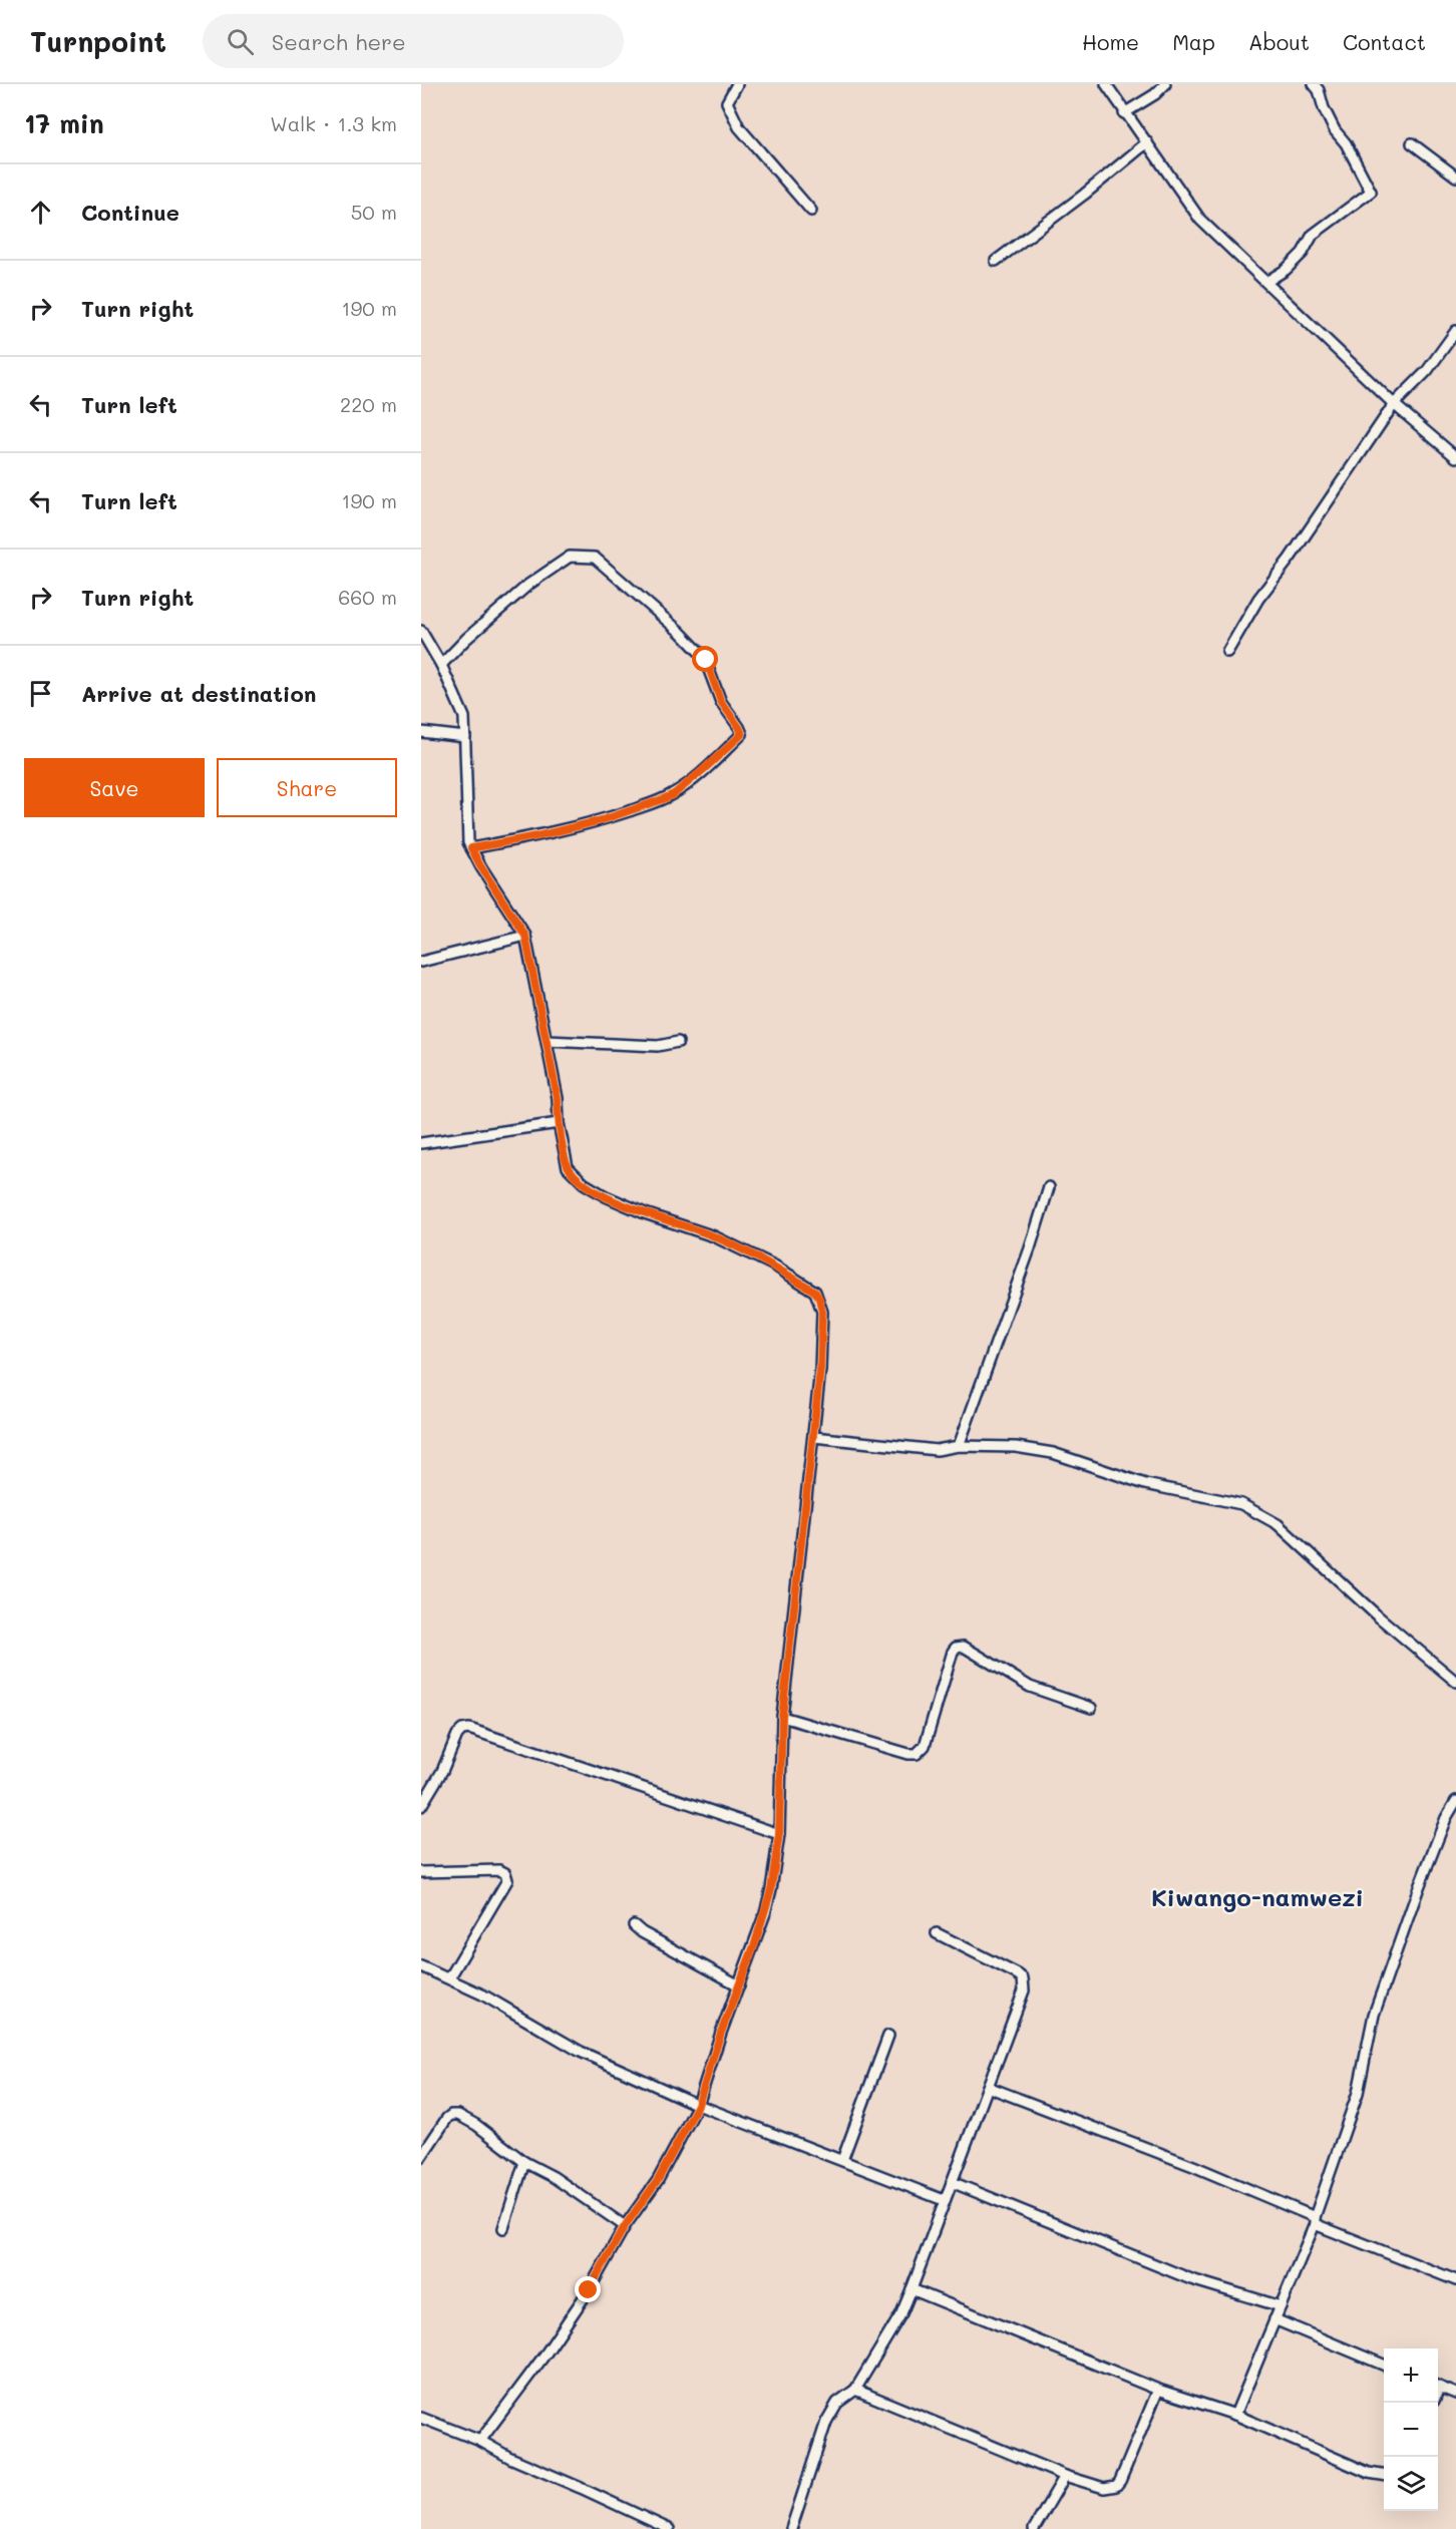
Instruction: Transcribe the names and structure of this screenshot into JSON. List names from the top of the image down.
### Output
{
  "districts": ["Kiwango-namwezi"],
  "page": {
    "header": "Turnpoint",
    "search": "Search here",
    "nav": [
      "Home",
      "Map",
      "About",
      "Contact"
    ],
    "heading": ["17 min", "Walk · 1.3 km"],
    "list": [
      ["Continue", "50 m"],
      ["Turn right", "190 m"],
      ["Turn left", "220 m"],
      ["Turn left", "190 m"],
      ["Turn right", "660 m"],
      "Arrive at destination"
    ],
    "buttons": ["Save", "Share"],
    "map_buttons": ["+", "−"]
  }
}
